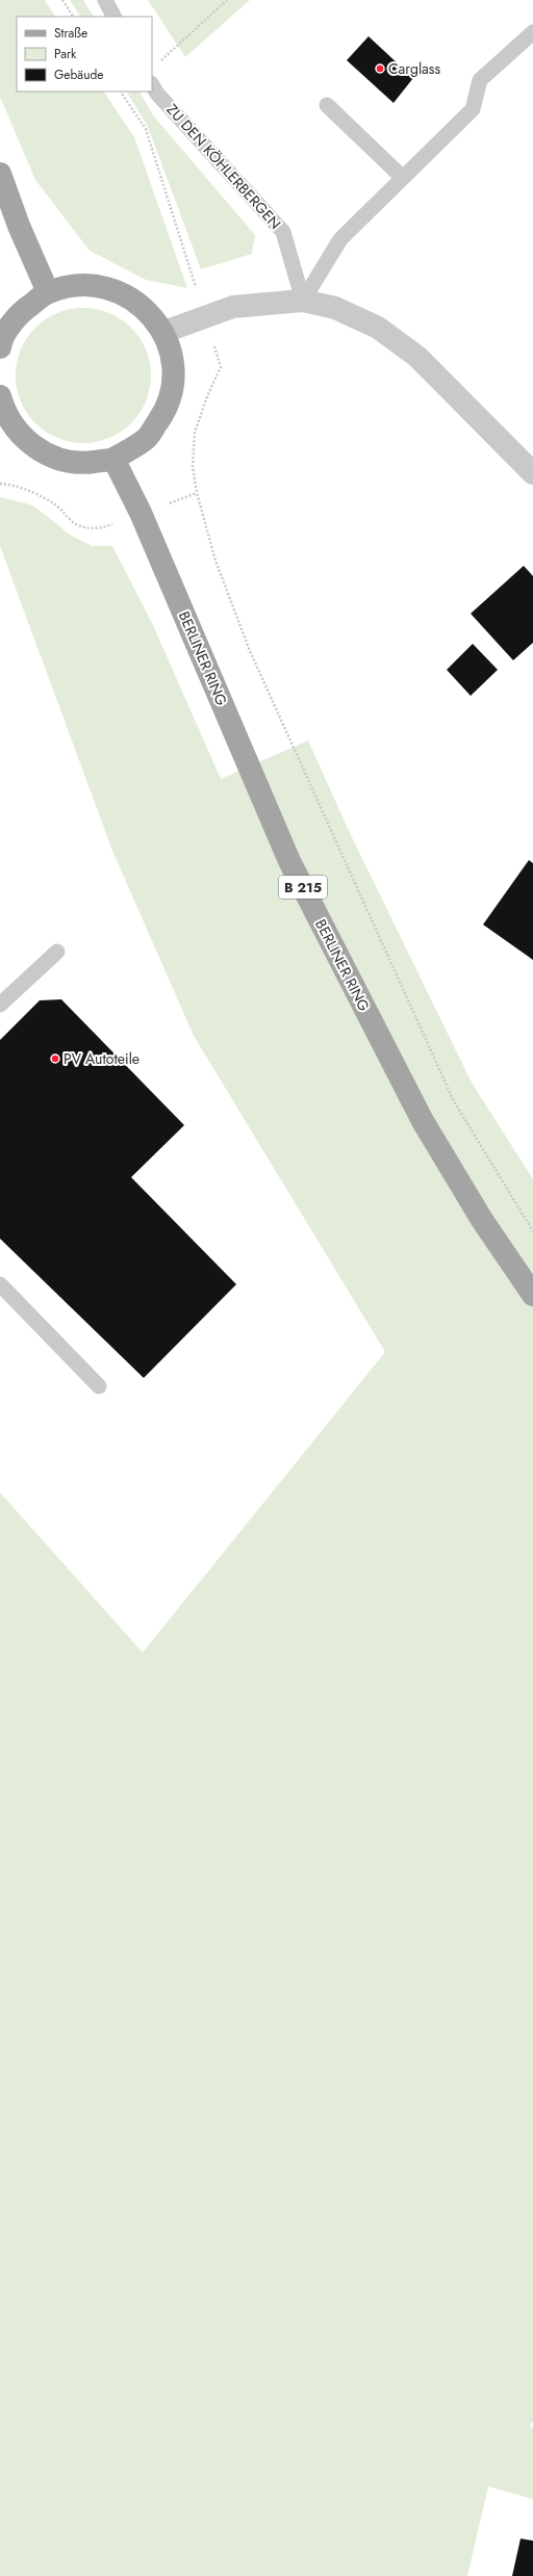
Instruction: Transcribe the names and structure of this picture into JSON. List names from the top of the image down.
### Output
{
  "streets": {
    "main road": ["BERLINER RING", "B 215"],
    "lane": ["ZU DEN KÖHLERBERGEN"]
  },
  "places": ["Carglass", "PV Autoteile"],
  "legend": ["Straße", "Park", "Gebäude"]
}
